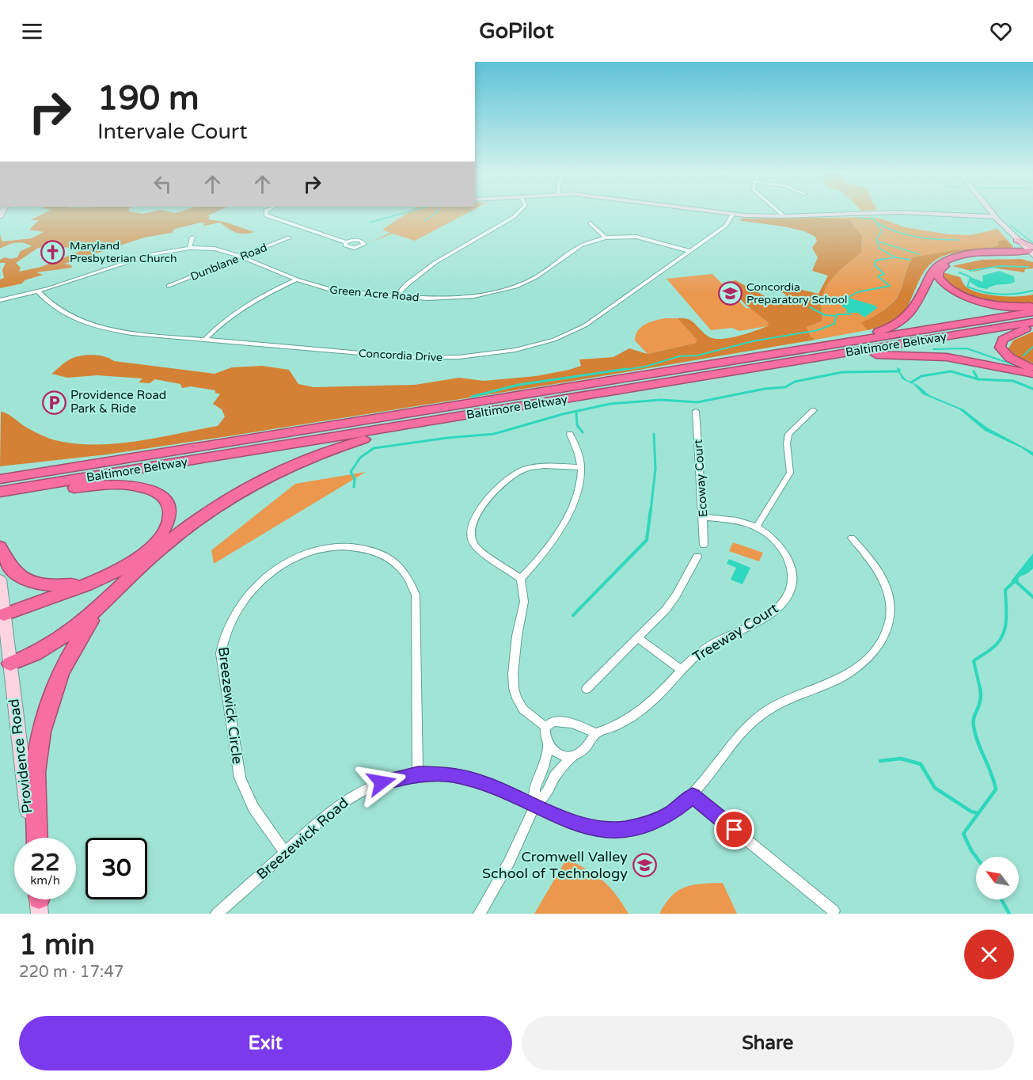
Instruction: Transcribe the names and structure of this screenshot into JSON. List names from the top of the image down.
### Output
{
  "streets": {
    "highway": ["Baltimore Beltway"],
    "street": [
      "Dunblane Road",
      "Green Acre Road",
      "Concordia Drive",
      "Ecoway Court",
      "Treeway Court",
      "Breezewick Circle",
      "Providence Road",
      "Breezewick Road"
    ]
  },
  "crossings": [
    ["Dunblane Road", "Green Acre Road"],
    ["Green Acre Road", "Concordia Drive"],
    ["Ecoway Court", "Treeway Court"],
    ["Breezewick Circle", "Breezewick Road"]
  ],
  "places": {
    "church": ["Maryland Presbyterian Church"],
    "school or university": ["Concordia Preparatory School", "Cromwell Valley School of Technology"],
    "parking": ["Providence Road Park & Ride"]
  },
  "north": "top left",
  "page": {
    "header": "GoPilot",
    "turn": ["190 m", "Intervale Court"],
    "speed": "22 km/h",
    "limit": "30",
    "heading": ["1 min", "220 m · 17:47"],
    "buttons": ["Exit", "Share"]
  }
}
